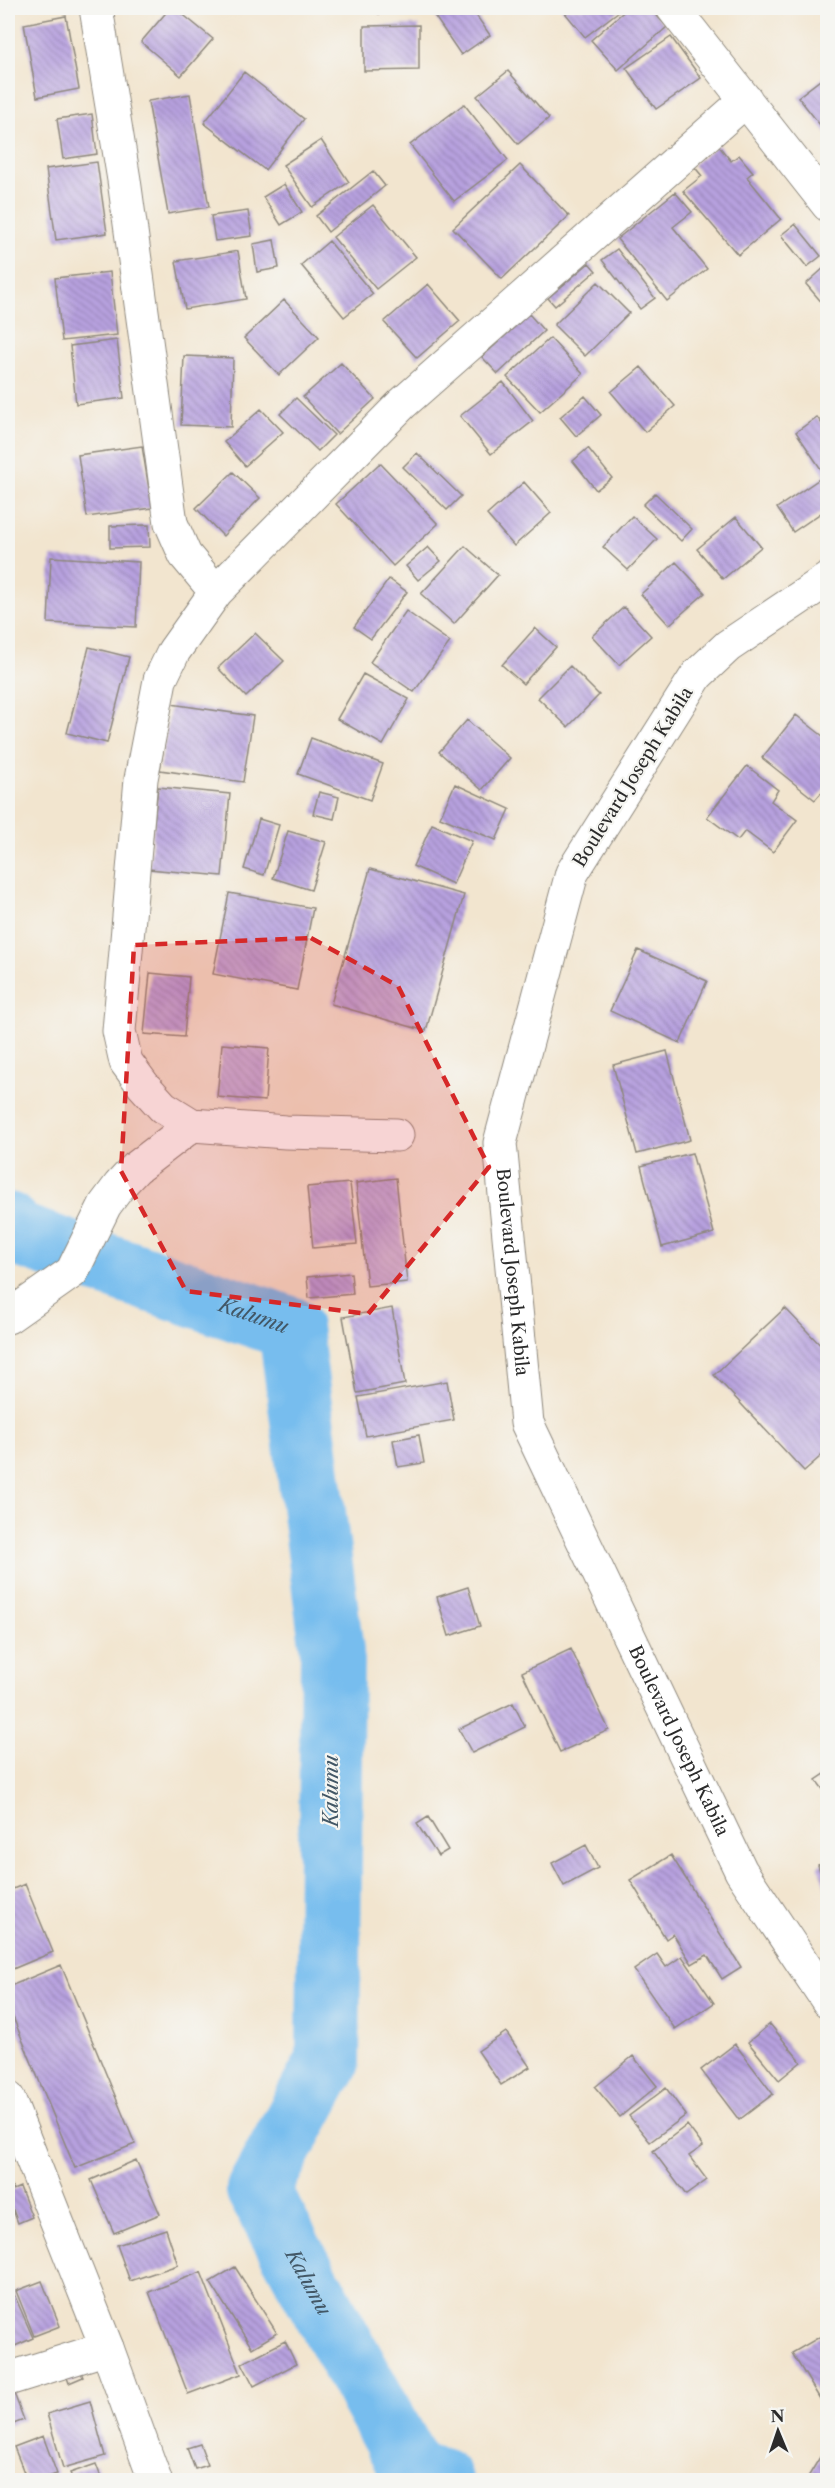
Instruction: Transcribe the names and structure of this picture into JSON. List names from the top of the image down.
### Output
{
  "streets": {
    "main road": ["Boulevard Joseph Kabila"]
  },
  "water": ["Kalumu"],
  "north": "top"
}
